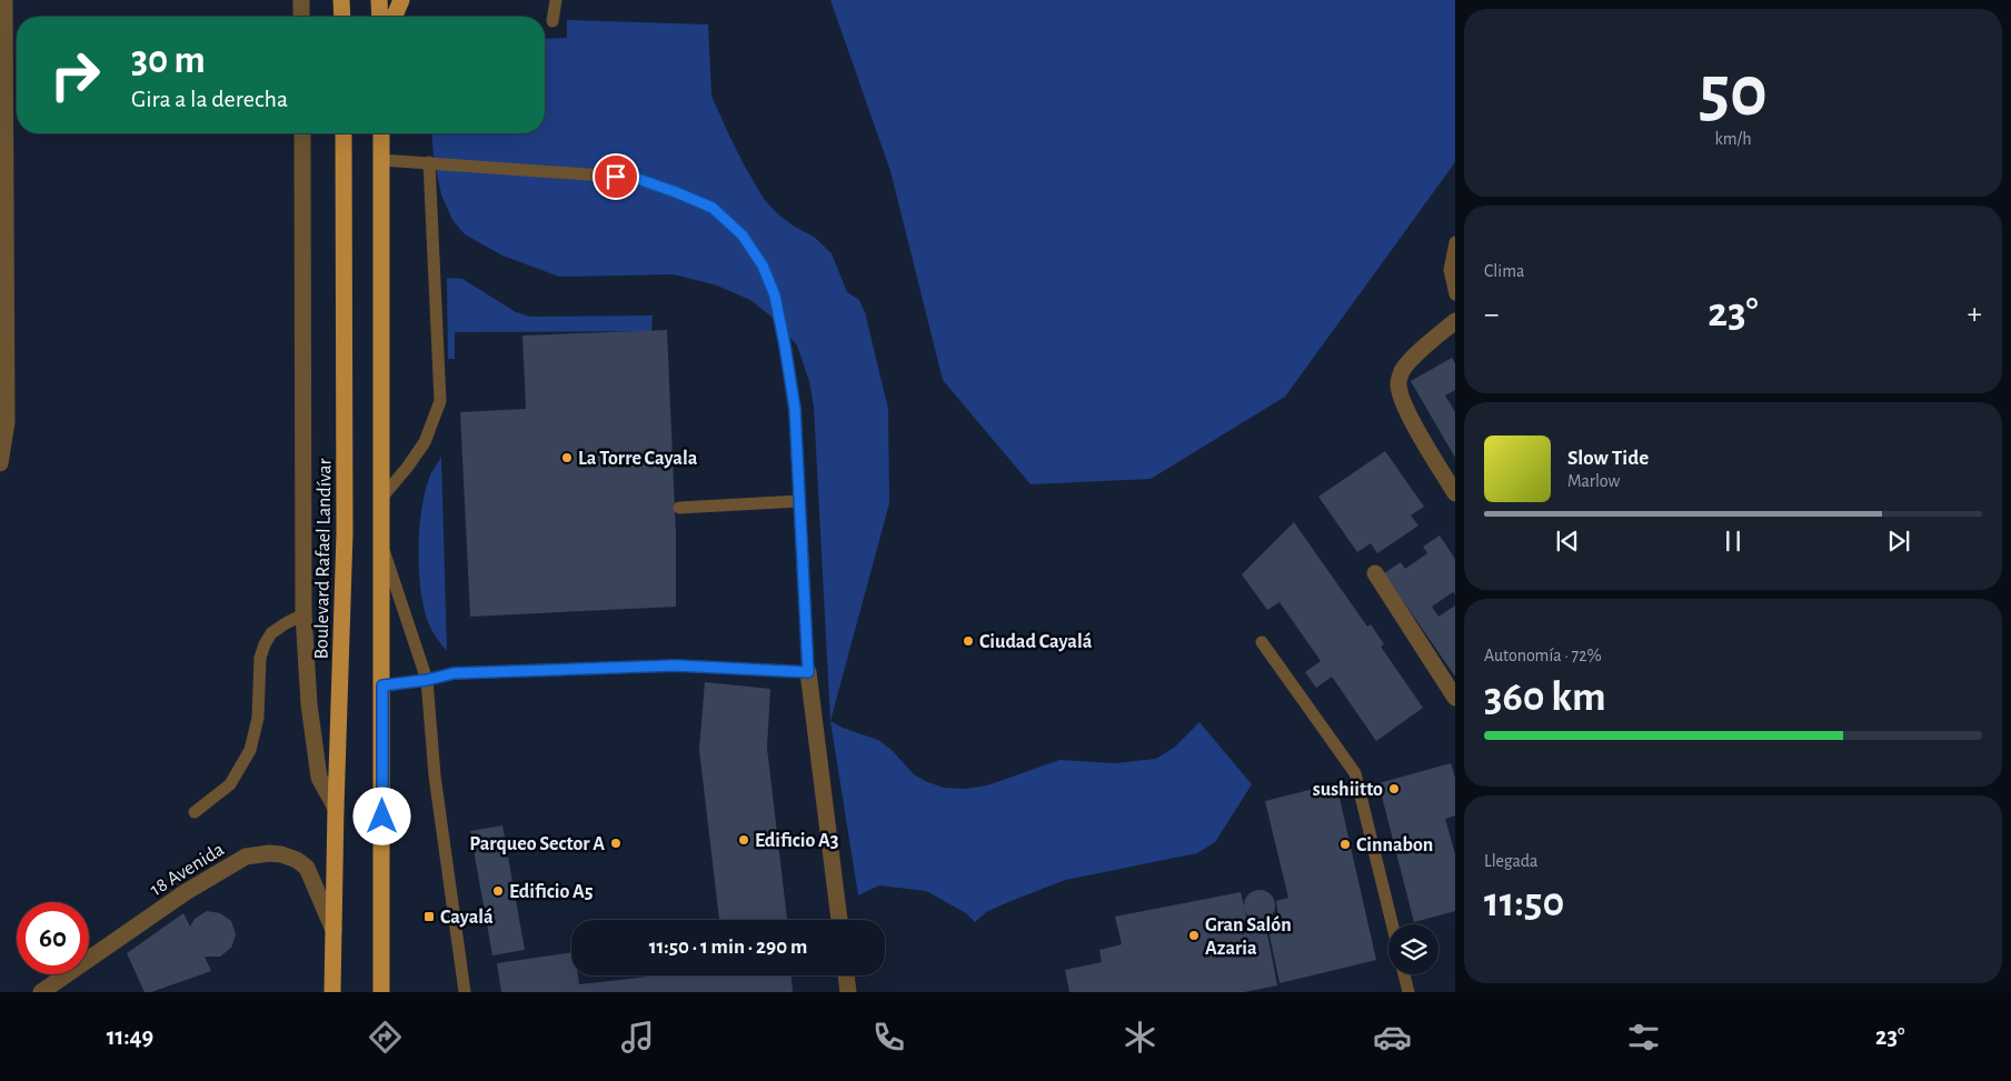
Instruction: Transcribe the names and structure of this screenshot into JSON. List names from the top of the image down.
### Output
{
  "streets": {
    "main road": ["Boulevard Rafael Landívar"],
    "street": ["18 Avenida"]
  },
  "crossings": [
    ["Boulevard Rafael Landívar", "18 Avenida"]
  ],
  "places": {
    "other": [
      "La Torre Cayala",
      "Ciudad Cayalá",
      "sushiitto",
      "Edificio A3",
      "Parqueo Sector A",
      "Cinnabon",
      "Edificio A5",
      "Gran Salón Azaria"
    ],
    "transit": ["Cayalá"]
  },
  "page": {
    "tile": [
      ["50", "km/h"],
      "Clima",
      ["Autonomía · 72%", "360 km"],
      ["Llegada", "11:50"]
    ],
    "turn": ["30 m", "Gira a la derecha"],
    "heat": ["−", "23°", "+"],
    "song": ["Slow Tide", "Marlow"],
    "limit": "60",
    "trip": "11:50 · 1 min · 290 m",
    "tabs": ["11:49", "23°"]
  }
}
